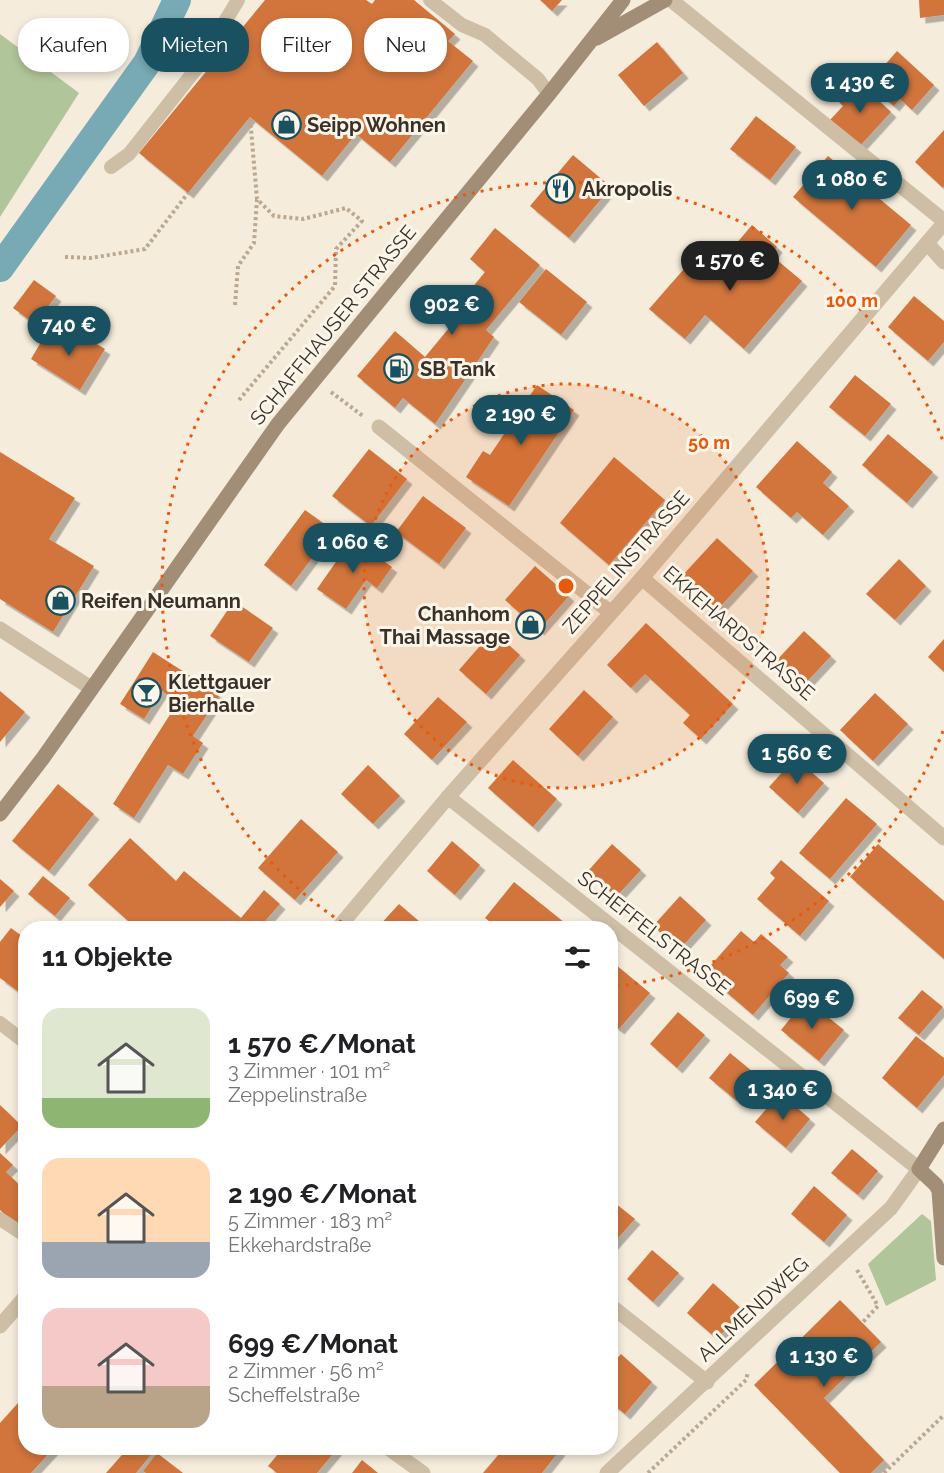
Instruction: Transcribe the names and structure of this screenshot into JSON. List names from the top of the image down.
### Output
{
  "streets": {
    "main road": ["SCHAFFHAUSER STRASSE"],
    "street": [
      "ZEPPELINSTRASSE",
      "EKKEHARDSTRASSE",
      "SCHEFFELSTRASSE",
      "ALLMENDWEG"
    ]
  },
  "crossings": [
    ["ZEPPELINSTRASSE", "EKKEHARDSTRASSE"],
    ["ZEPPELINSTRASSE", "SCHEFFELSTRASSE"],
    ["SCHEFFELSTRASSE", "ALLMENDWEG"]
  ],
  "places": {
    "shop": ["Seipp Wohnen", "Reifen Neumann", "Chanhom Thai Massage"],
    "restaurant": ["Akropolis"],
    "fuel station": ["SB Tank"],
    "bar": ["Klettgauer Bierhalle"]
  },
  "page": {
    "chip": [
      "Kaufen",
      "Mieten",
      "Filter",
      "Neu"
    ],
    "price": [
      "1 430 €",
      "1 080 €",
      "1 570 €",
      "902 €",
      "740 €",
      "2 190 €",
      "1 060 €",
      "1 560 €",
      "699 €",
      "1 340 €",
      "1 130 €"
    ],
    "heading": "11 Objekte",
    "list": [
      {
        "name": "1 570 €/Monat",
        "note": "3 Zimmer · 101 m² · Zeppelinstraße"
      },
      {
        "name": "2 190 €/Monat",
        "note": "5 Zimmer · 183 m² · Ekkehardstraße"
      },
      {
        "name": "699 €/Monat",
        "note": "2 Zimmer · 56 m² · Scheffelstraße"
      }
    ]
  },
  "rings": ["100 m", "50 m"]
}
